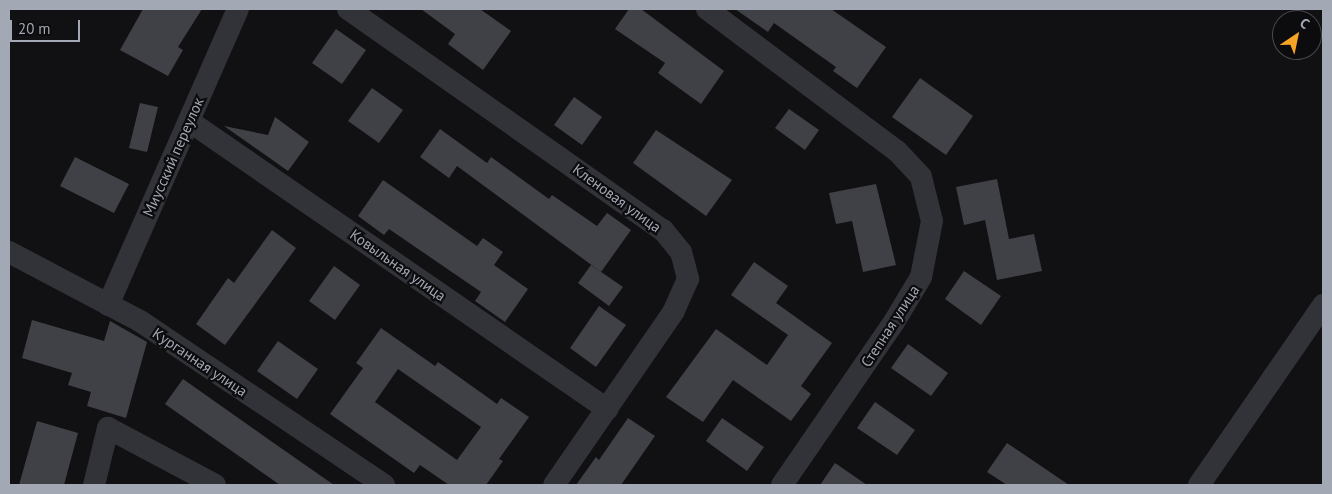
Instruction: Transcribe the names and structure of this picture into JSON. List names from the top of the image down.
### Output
{
  "streets": {
    "street": [
      "Миусский переулок",
      "Кленовая улица",
      "Ковыльная улица",
      "Степная улица",
      "Курганная улица"
    ]
  },
  "crossings": [
    ["Миусский переулок", "Ковыльная улица"],
    ["Миусский переулок", "Курганная улица"],
    ["Кленовая улица", "Ковыльная улица"]
  ],
  "scale_bar": "20 m",
  "north": "top right"
}
